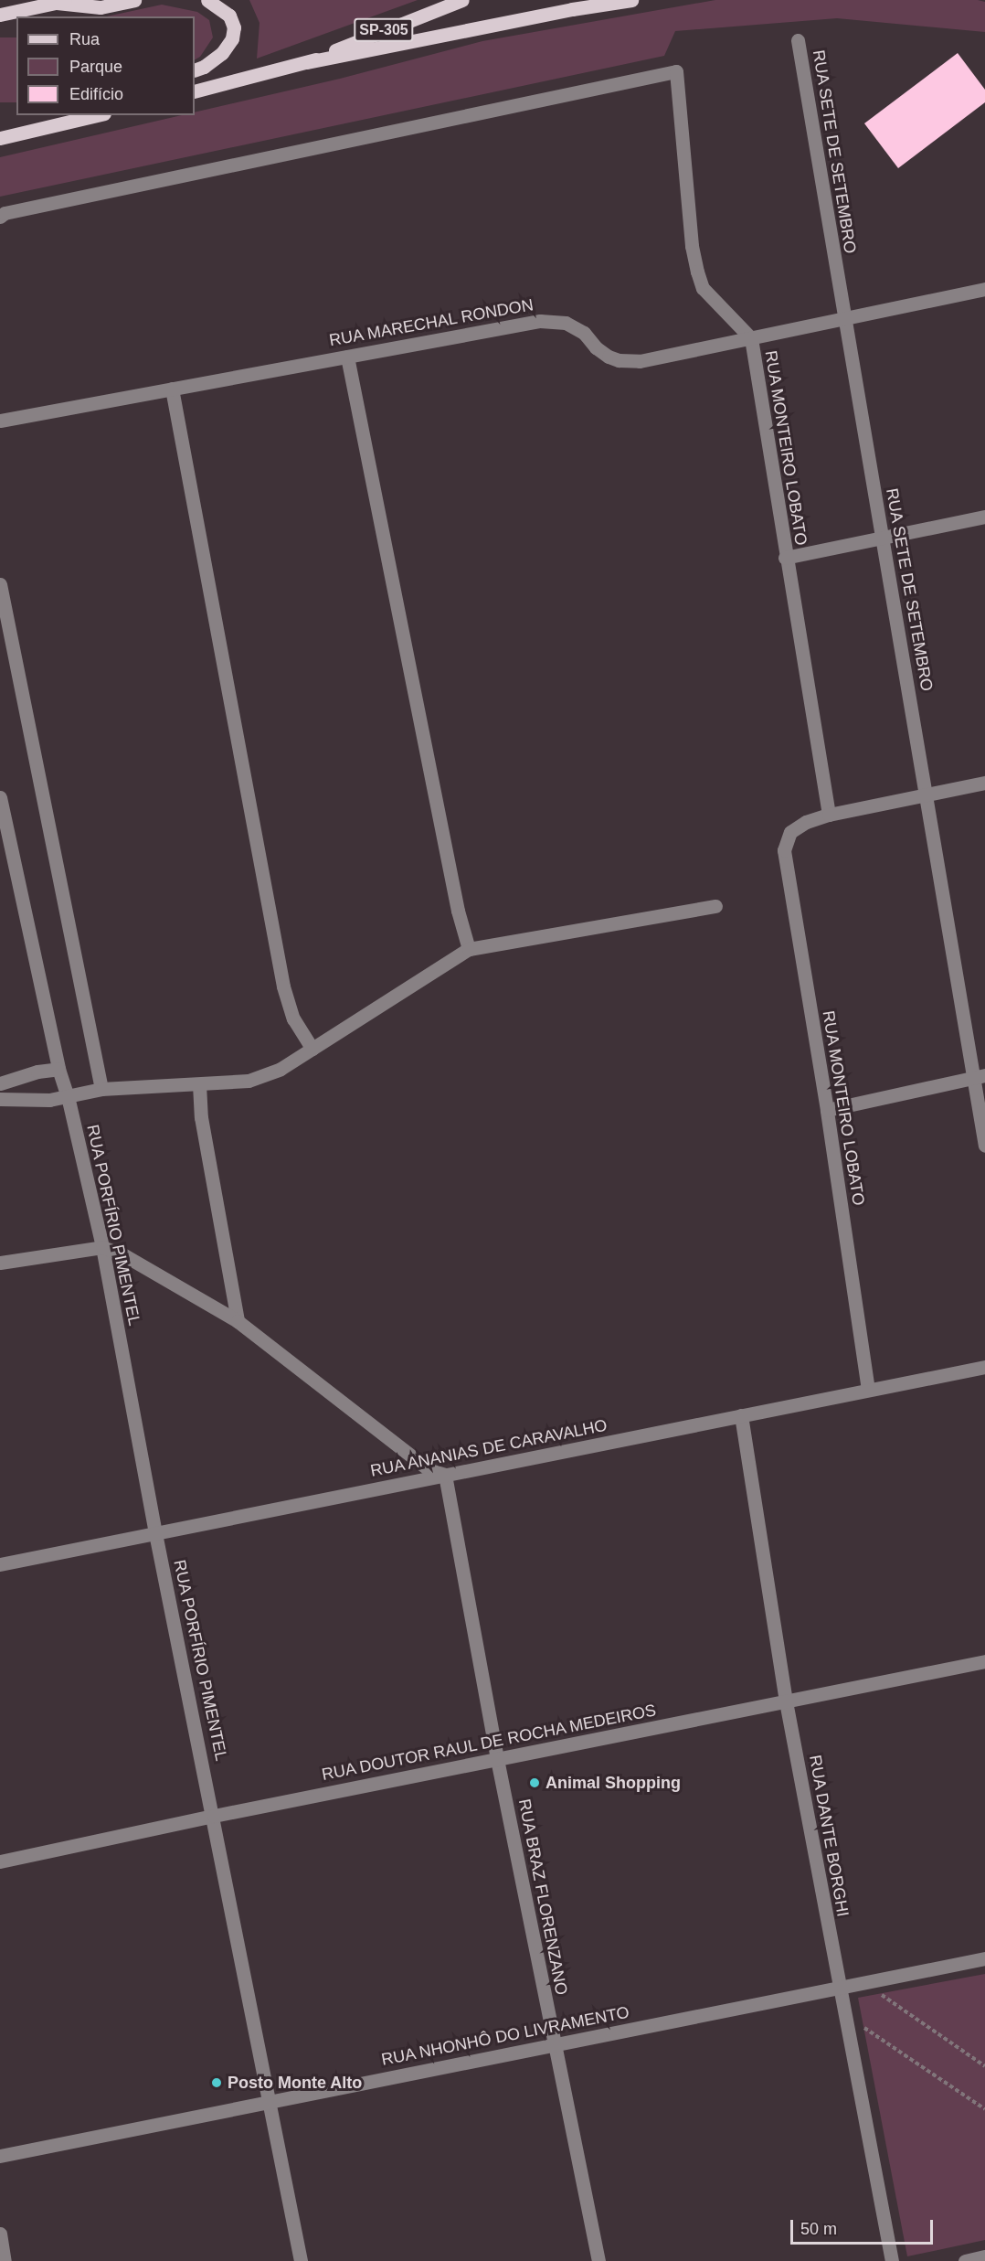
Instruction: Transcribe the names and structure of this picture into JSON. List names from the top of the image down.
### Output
{
  "streets": {
    "main road": ["SP-305"],
    "street": [
      "RUA SETE DE SETEMBRO",
      "RUA MARECHAL RONDON",
      "RUA MONTEIRO LOBATO",
      "RUA PORFÍRIO PIMENTEL",
      "RUA ANANIAS DE CARAVALHO",
      "RUA DOUTOR RAUL DE ROCHA MEDEIROS",
      "RUA DANTE BORGHI",
      "RUA BRAZ FLORENZANO",
      "RUA NHONHÔ DO LIVRAMENTO"
    ]
  },
  "crossings": [
    ["RUA SETE DE SETEMBRO", "RUA MARECHAL RONDON"],
    ["RUA MARECHAL RONDON", "RUA MONTEIRO LOBATO"],
    ["RUA MONTEIRO LOBATO", "RUA ANANIAS DE CARAVALHO"],
    ["RUA PORFÍRIO PIMENTEL", "RUA ANANIAS DE CARAVALHO"],
    ["RUA PORFÍRIO PIMENTEL", "RUA DOUTOR RAUL DE ROCHA MEDEIROS"],
    ["RUA PORFÍRIO PIMENTEL", "RUA NHONHÔ DO LIVRAMENTO"],
    ["RUA ANANIAS DE CARAVALHO", "RUA DANTE BORGHI"],
    ["RUA ANANIAS DE CARAVALHO", "RUA BRAZ FLORENZANO"],
    ["RUA DOUTOR RAUL DE ROCHA MEDEIROS", "RUA DANTE BORGHI"],
    ["RUA DOUTOR RAUL DE ROCHA MEDEIROS", "RUA BRAZ FLORENZANO"],
    ["RUA DANTE BORGHI", "RUA NHONHÔ DO LIVRAMENTO"],
    ["RUA BRAZ FLORENZANO", "RUA NHONHÔ DO LIVRAMENTO"]
  ],
  "places": ["Animal Shopping", "Posto Monte Alto"],
  "legend": ["Rua", "Parque", "Edifício"],
  "scale_bar": "50 m"
}
